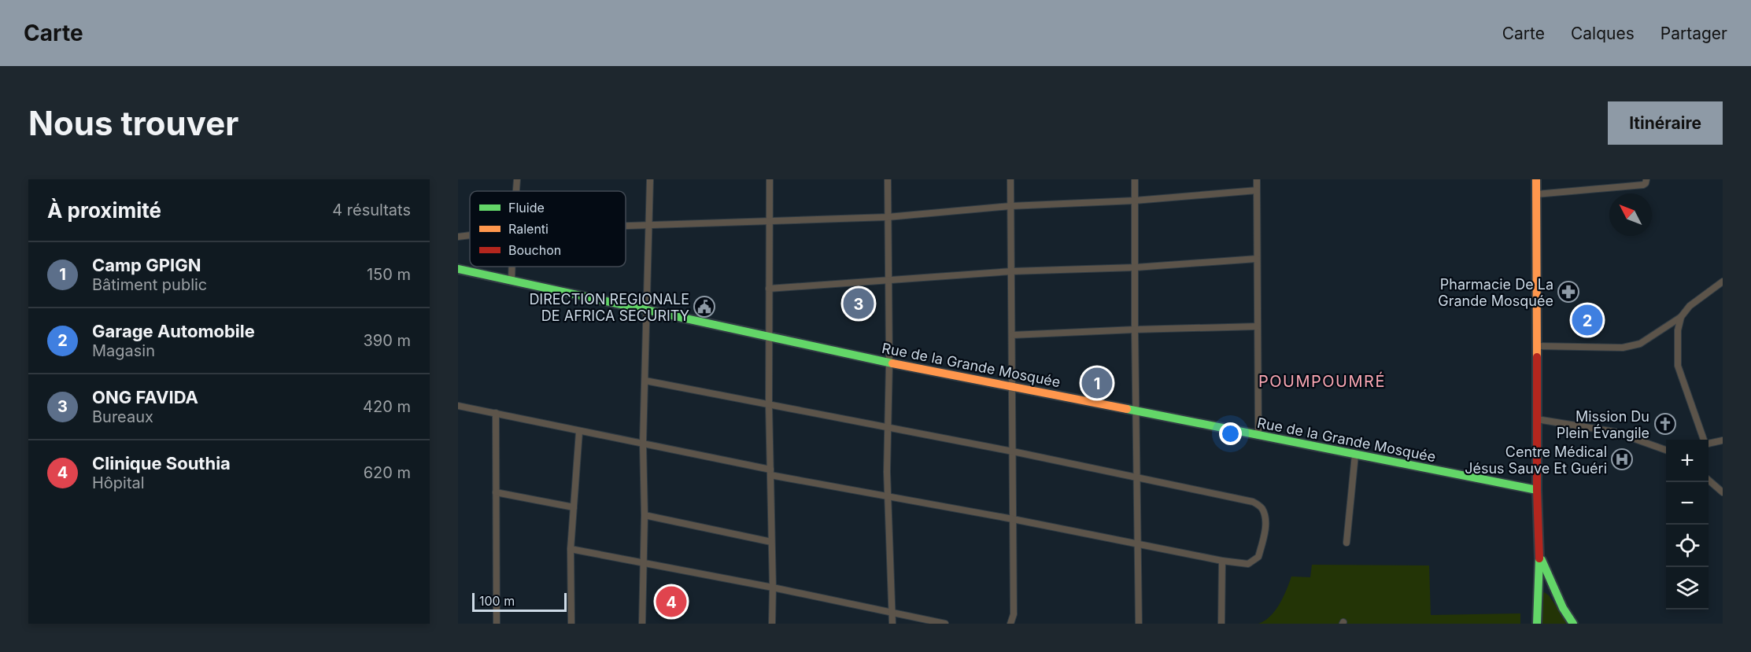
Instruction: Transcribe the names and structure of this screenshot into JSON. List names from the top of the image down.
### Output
{
  "streets": {
    "street": ["Rue de la Grande Mosquée"]
  },
  "districts": ["POUMPOUMRÉ"],
  "places": {
    "pharmacy": ["Pharmacie De La Grande Mosquée"],
    "public building": ["DIRECTION REGIONALE DE AFRICA SECURITY"],
    "church": ["Mission Du Plein Évangile"],
    "hospital": ["Centre Médical Jésus Sauve Et Guéri"]
  },
  "legend": ["Fluide", "Ralenti", "Bouchon"],
  "scale_bar": "100 m",
  "north": "top left",
  "page": {
    "header": "Carte",
    "nav": ["Carte", "Calques", "Partager"],
    "buttons": "Itinéraire",
    "title": "Nous trouver",
    "heading": ["À proximité", "4 résultats"],
    "list": [
      {
        "mark": "1",
        "name": "Camp GPIGN",
        "note": "Bâtiment public",
        "value": "150 m"
      },
      {
        "mark": "2",
        "name": "Garage Automobile",
        "note": "Magasin",
        "value": "390 m"
      },
      {
        "mark": "3",
        "name": "ONG FAVIDA",
        "note": "Bureaux",
        "value": "420 m"
      },
      {
        "mark": "4",
        "name": "Clinique Southia",
        "note": "Hôpital",
        "value": "620 m"
      }
    ],
    "pins": [
      "3",
      "2",
      "1",
      "4"
    ],
    "map_buttons": ["+", "−"],
    "scale": "100 m"
  }
}
